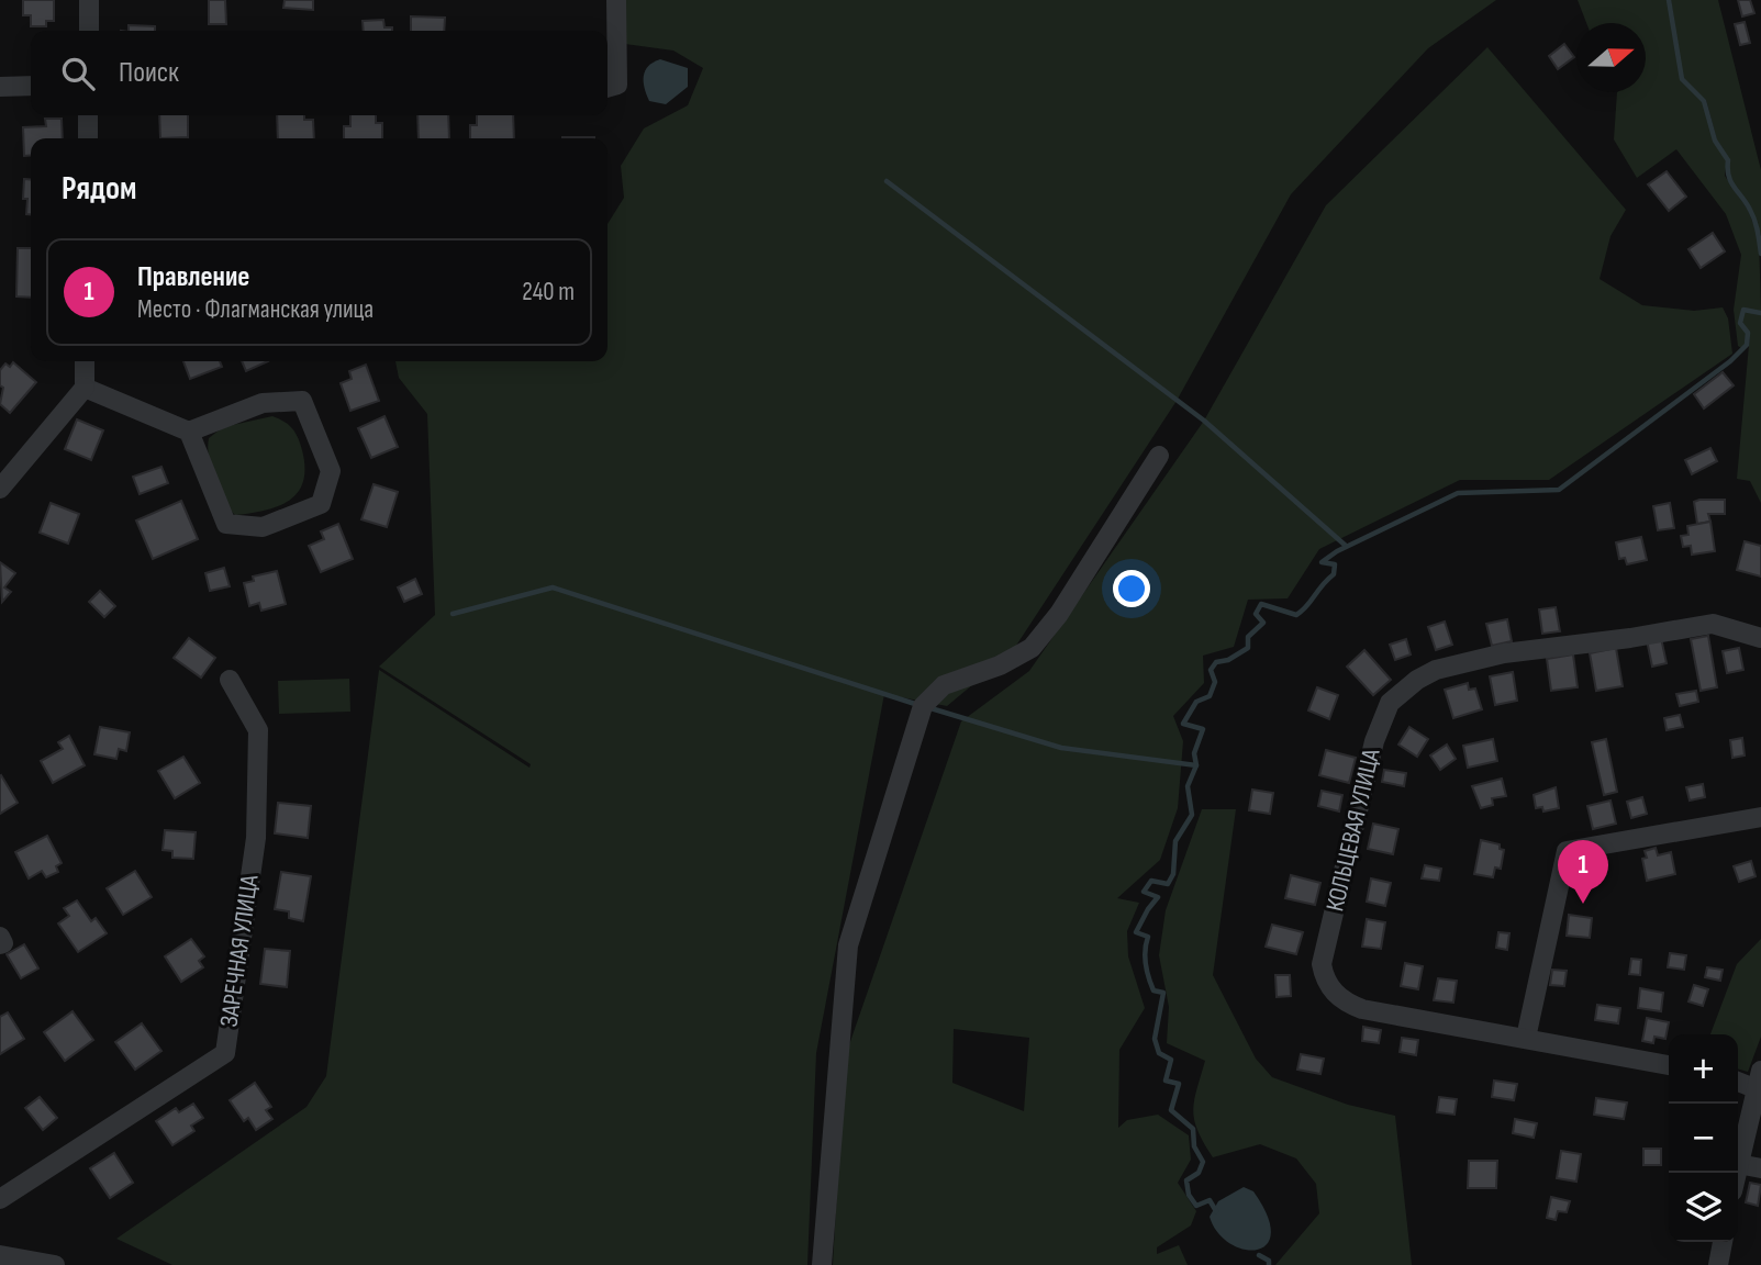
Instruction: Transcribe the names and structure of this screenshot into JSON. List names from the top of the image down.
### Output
{
  "streets": {
    "street": ["КОЛЬЦЕВАЯ УЛИЦА", "ЗАРЕЧНАЯ УЛИЦА"]
  },
  "north": "right",
  "page": {
    "search": "Поиск",
    "heading": "Рядом",
    "list": [
      {
        "mark": "1",
        "name": "Правление",
        "note": "Место · Флагманская улица",
        "value": "240 m"
      }
    ],
    "pins": "1",
    "map_buttons": ["+", "−"]
  }
}
